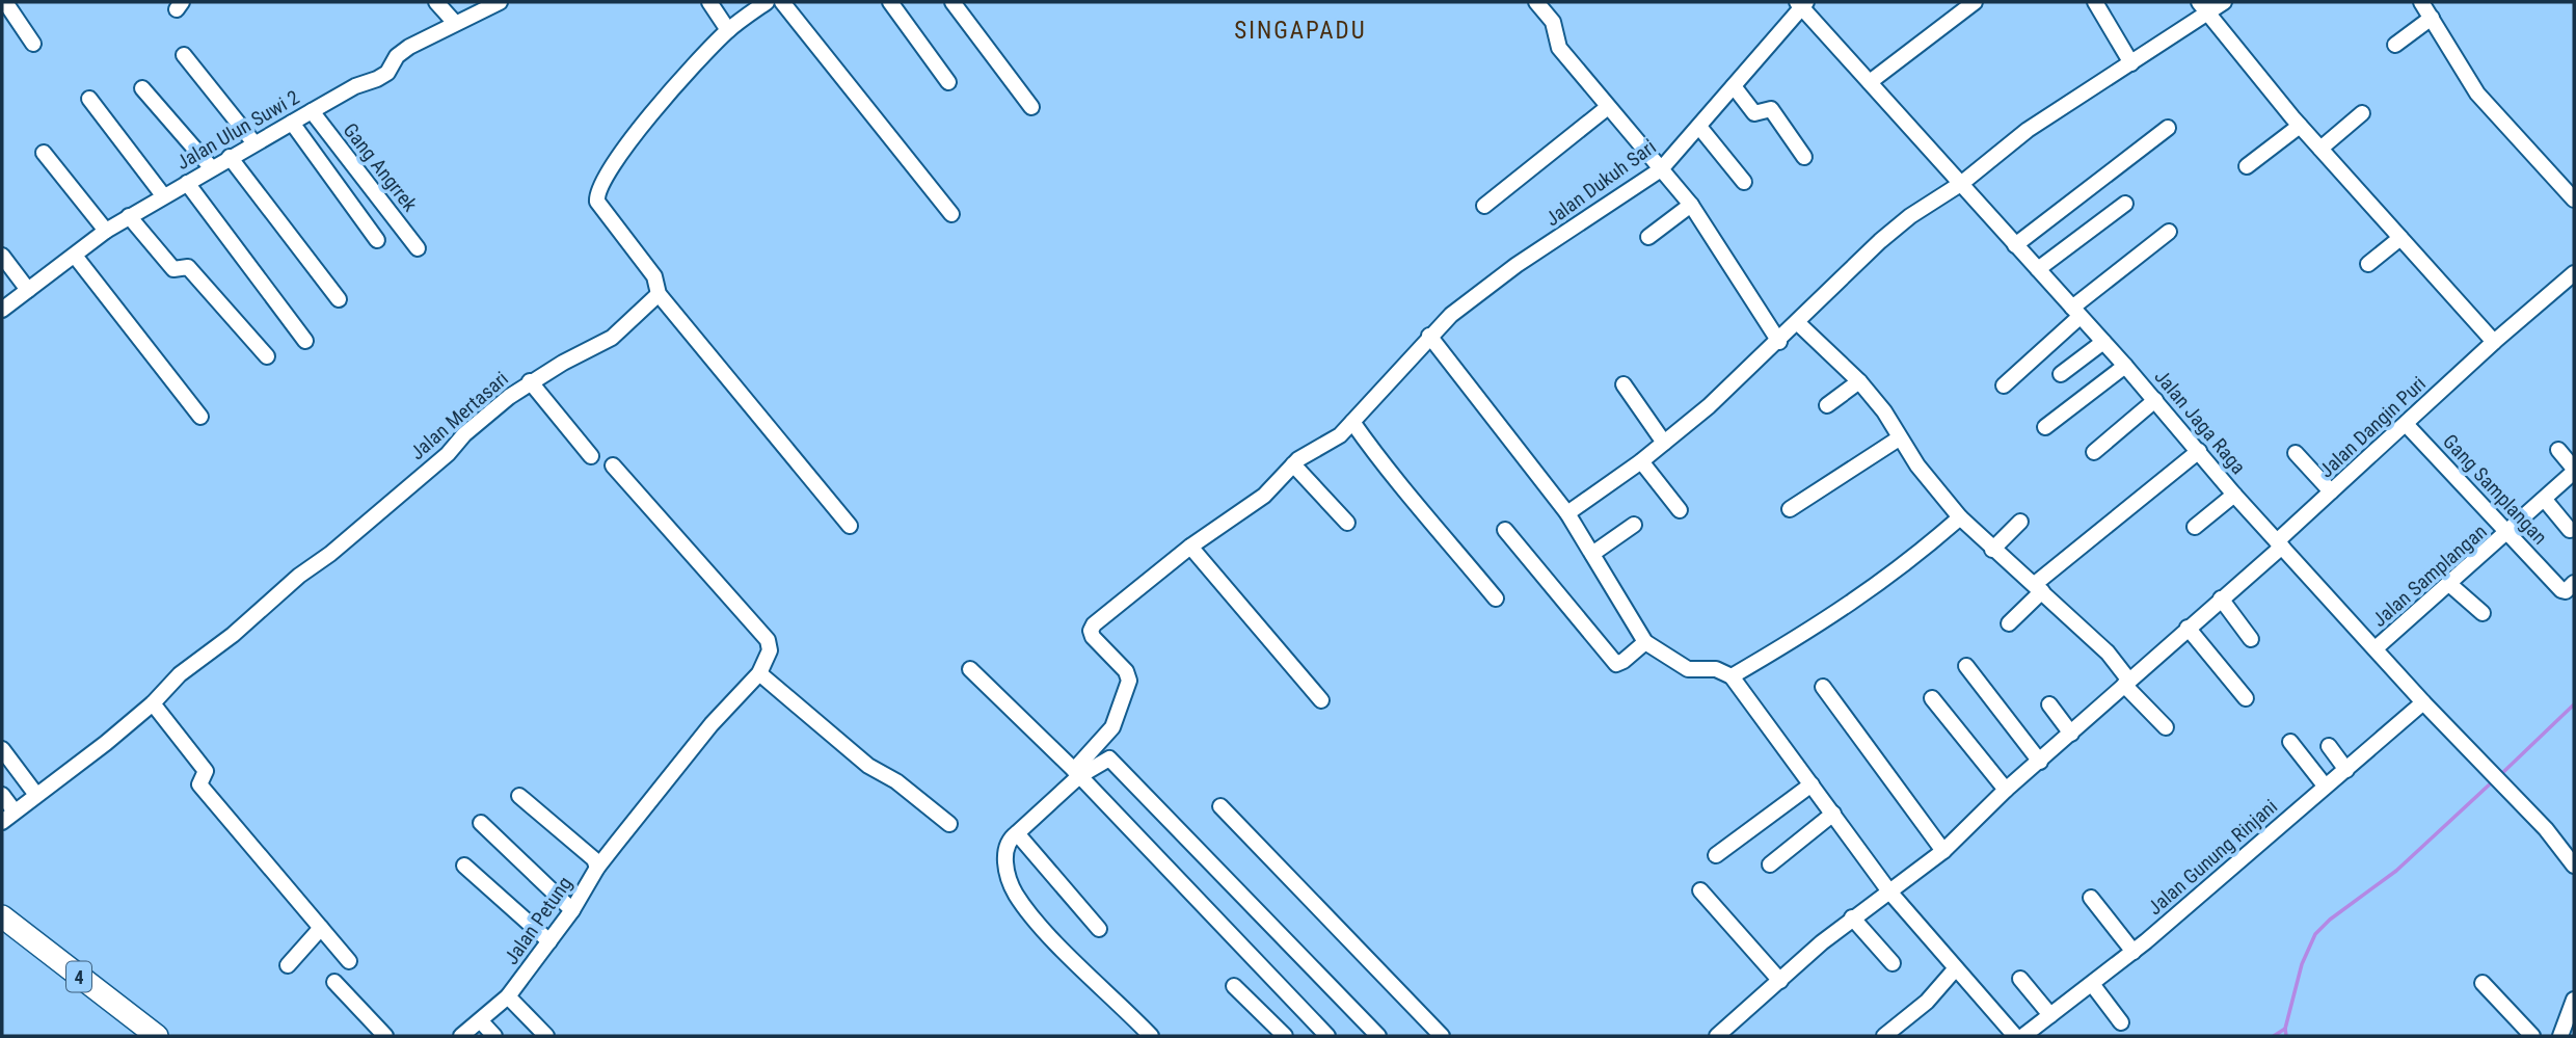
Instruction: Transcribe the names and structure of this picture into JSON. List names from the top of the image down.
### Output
{
  "streets": {
    "highway": ["4"],
    "street": [
      "Jalan Ulun Suwi 2",
      "Gang Angrrek",
      "Jalan Dukuh Sari",
      "Jalan Mertasari",
      "Jalan Jaga Raga",
      "Jalan Dangin Puri",
      "Gang Samplangan",
      "Jalan Samplangan",
      "Jalan Gunung Rinjani",
      "Jalan Petung"
    ]
  },
  "crossings": [
    ["Jalan Ulun Suwi 2", "Gang Angrrek"],
    ["Jalan Dukuh Sari", "Jalan Jaga Raga"],
    ["Jalan Jaga Raga", "Jalan Dangin Puri"],
    ["Jalan Jaga Raga", "Jalan Samplangan"],
    ["Jalan Jaga Raga", "Jalan Gunung Rinjani"],
    ["Jalan Dangin Puri", "Gang Samplangan"],
    ["Gang Samplangan", "Jalan Samplangan"]
  ],
  "districts": ["SINGAPADU"]
}
